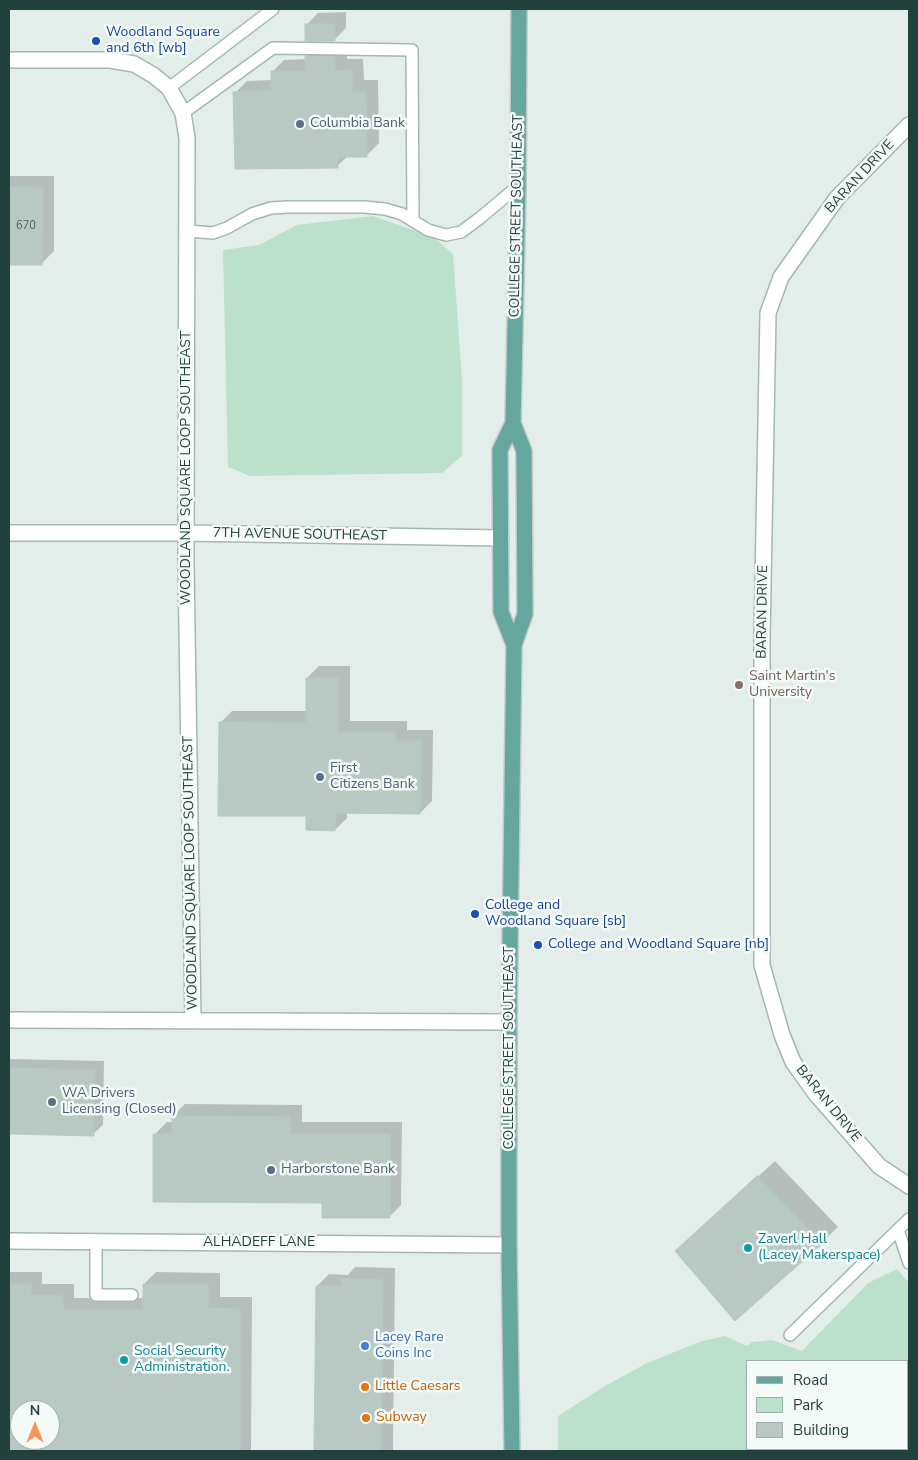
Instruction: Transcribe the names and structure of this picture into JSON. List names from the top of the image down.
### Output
{
  "streets": {
    "main road": ["COLLEGE STREET SOUTHEAST"],
    "street": [
      "BARAN DRIVE",
      "WOODLAND SQUARE LOOP SOUTHEAST",
      "7TH AVENUE SOUTHEAST",
      "ALHADEFF LANE"
    ]
  },
  "crossings": [
    ["COLLEGE STREET SOUTHEAST", "WOODLAND SQUARE LOOP SOUTHEAST"],
    ["COLLEGE STREET SOUTHEAST", "7TH AVENUE SOUTHEAST"],
    ["COLLEGE STREET SOUTHEAST", "ALHADEFF LANE"],
    ["WOODLAND SQUARE LOOP SOUTHEAST", "7TH AVENUE SOUTHEAST"]
  ],
  "places": [
    "Woodland Square and 6th [wb]",
    "Columbia Bank",
    "Saint Martin's University",
    "First Citizens Bank",
    "College and Woodland Square [sb]",
    "College and Woodland Square [nb]",
    "WA Drivers Licensing (Closed)",
    "Harborstone Bank",
    "Zaverl Hall (Lacey Makerspace)",
    "Lacey Rare Coins Inc",
    "Social Security Administration.",
    "Little Caesars",
    "Subway"
  ],
  "house_numbers": ["670"],
  "legend": ["Road", "Park", "Building"],
  "north": "top"
}
